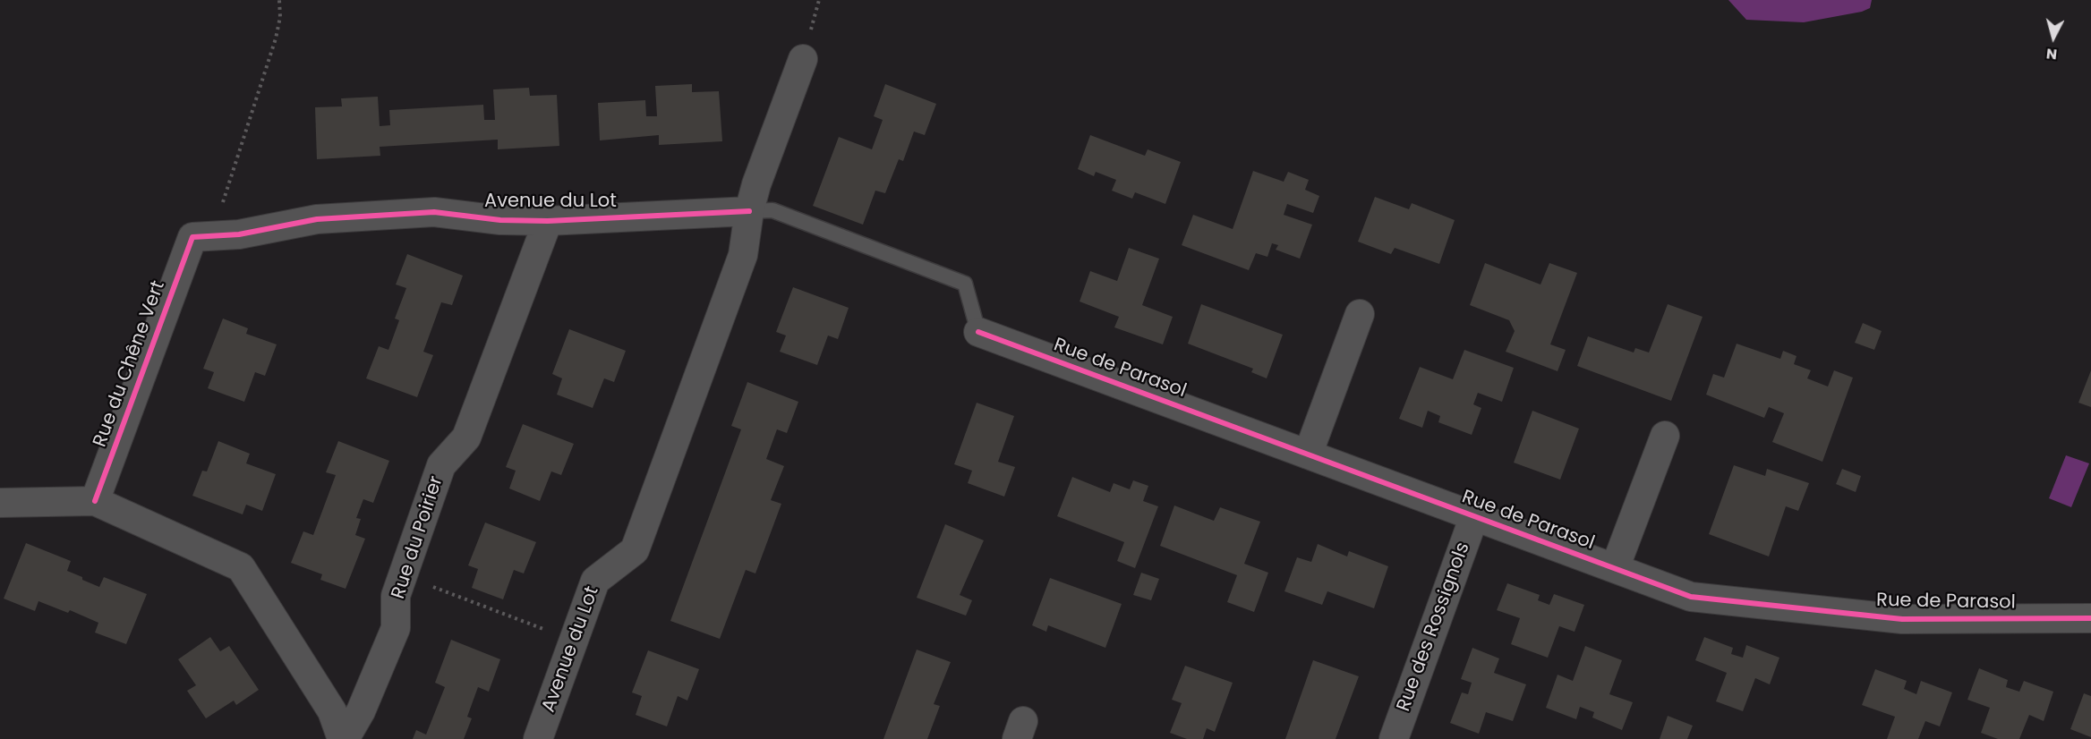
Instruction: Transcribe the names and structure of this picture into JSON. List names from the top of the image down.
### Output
{
  "streets": {
    "street": [
      "Avenue du Lot",
      "Rue du Chêne Vert",
      "Rue de Parasol",
      "Rue du Poirier",
      "Rue des Rossignols"
    ]
  },
  "crossings": [
    ["Avenue du Lot", "Rue du Chêne Vert"],
    ["Avenue du Lot", "Rue de Parasol"],
    ["Avenue du Lot", "Rue du Poirier"],
    ["Rue de Parasol", "Rue des Rossignols"]
  ],
  "north": "bottom"
}
